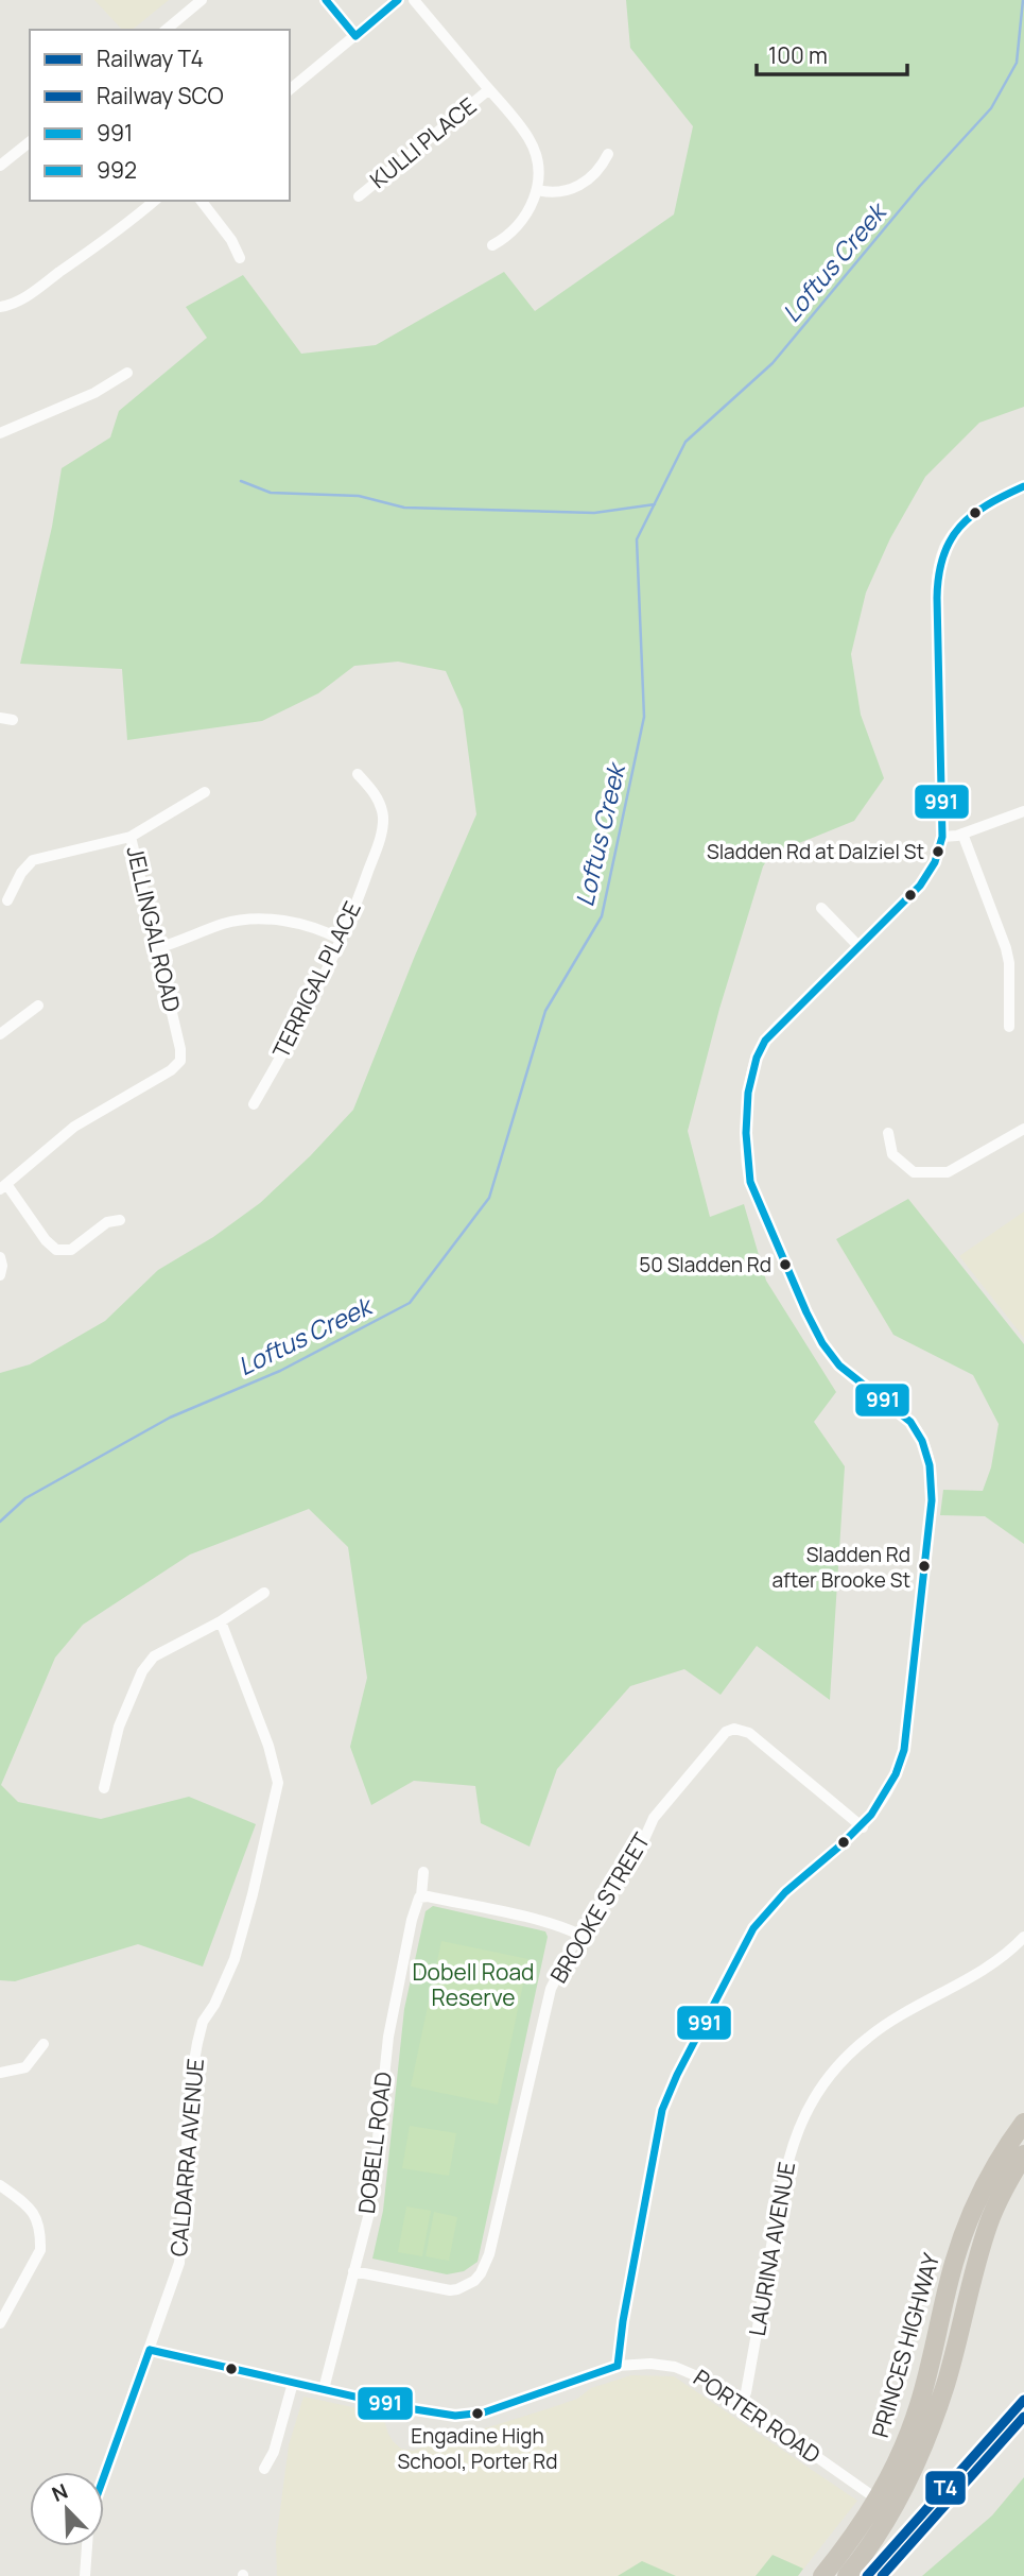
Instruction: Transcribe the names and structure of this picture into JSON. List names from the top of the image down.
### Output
{
  "streets": {
    "highway": ["PRINCES HIGHWAY"],
    "street": [
      "KULLI PLACE",
      "JELLINGAL ROAD",
      "TERRIGAL PLACE",
      "BROOKE STREET",
      "DOBELL ROAD",
      "CALDARRA AVENUE",
      "LAURINA AVENUE",
      "PORTER ROAD"
    ]
  },
  "crossings": [
    ["BROOKE STREET", "DOBELL ROAD"],
    ["DOBELL ROAD", "PORTER ROAD"],
    ["CALDARRA AVENUE", "PORTER ROAD"],
    ["LAURINA AVENUE", "PORTER ROAD"],
    ["PRINCES HIGHWAY", "PORTER ROAD"]
  ],
  "water": ["Loftus Creek"],
  "parks": ["Dobell Road Reserve"],
  "places": [
    "Sladden Rd at Dalziel St",
    "50 Sladden Rd",
    "Sladden Rd after Brooke St",
    "Engadine High School, Porter Rd"
  ],
  "lines": [
    "transit line 992",
    "transit line 991",
    "rail line T4",
    "rail line SCO"
  ],
  "legend": [
    "Railway T4",
    "Railway SCO",
    "991",
    "992"
  ],
  "scale_bar": "100 m",
  "north": "top left"
}
